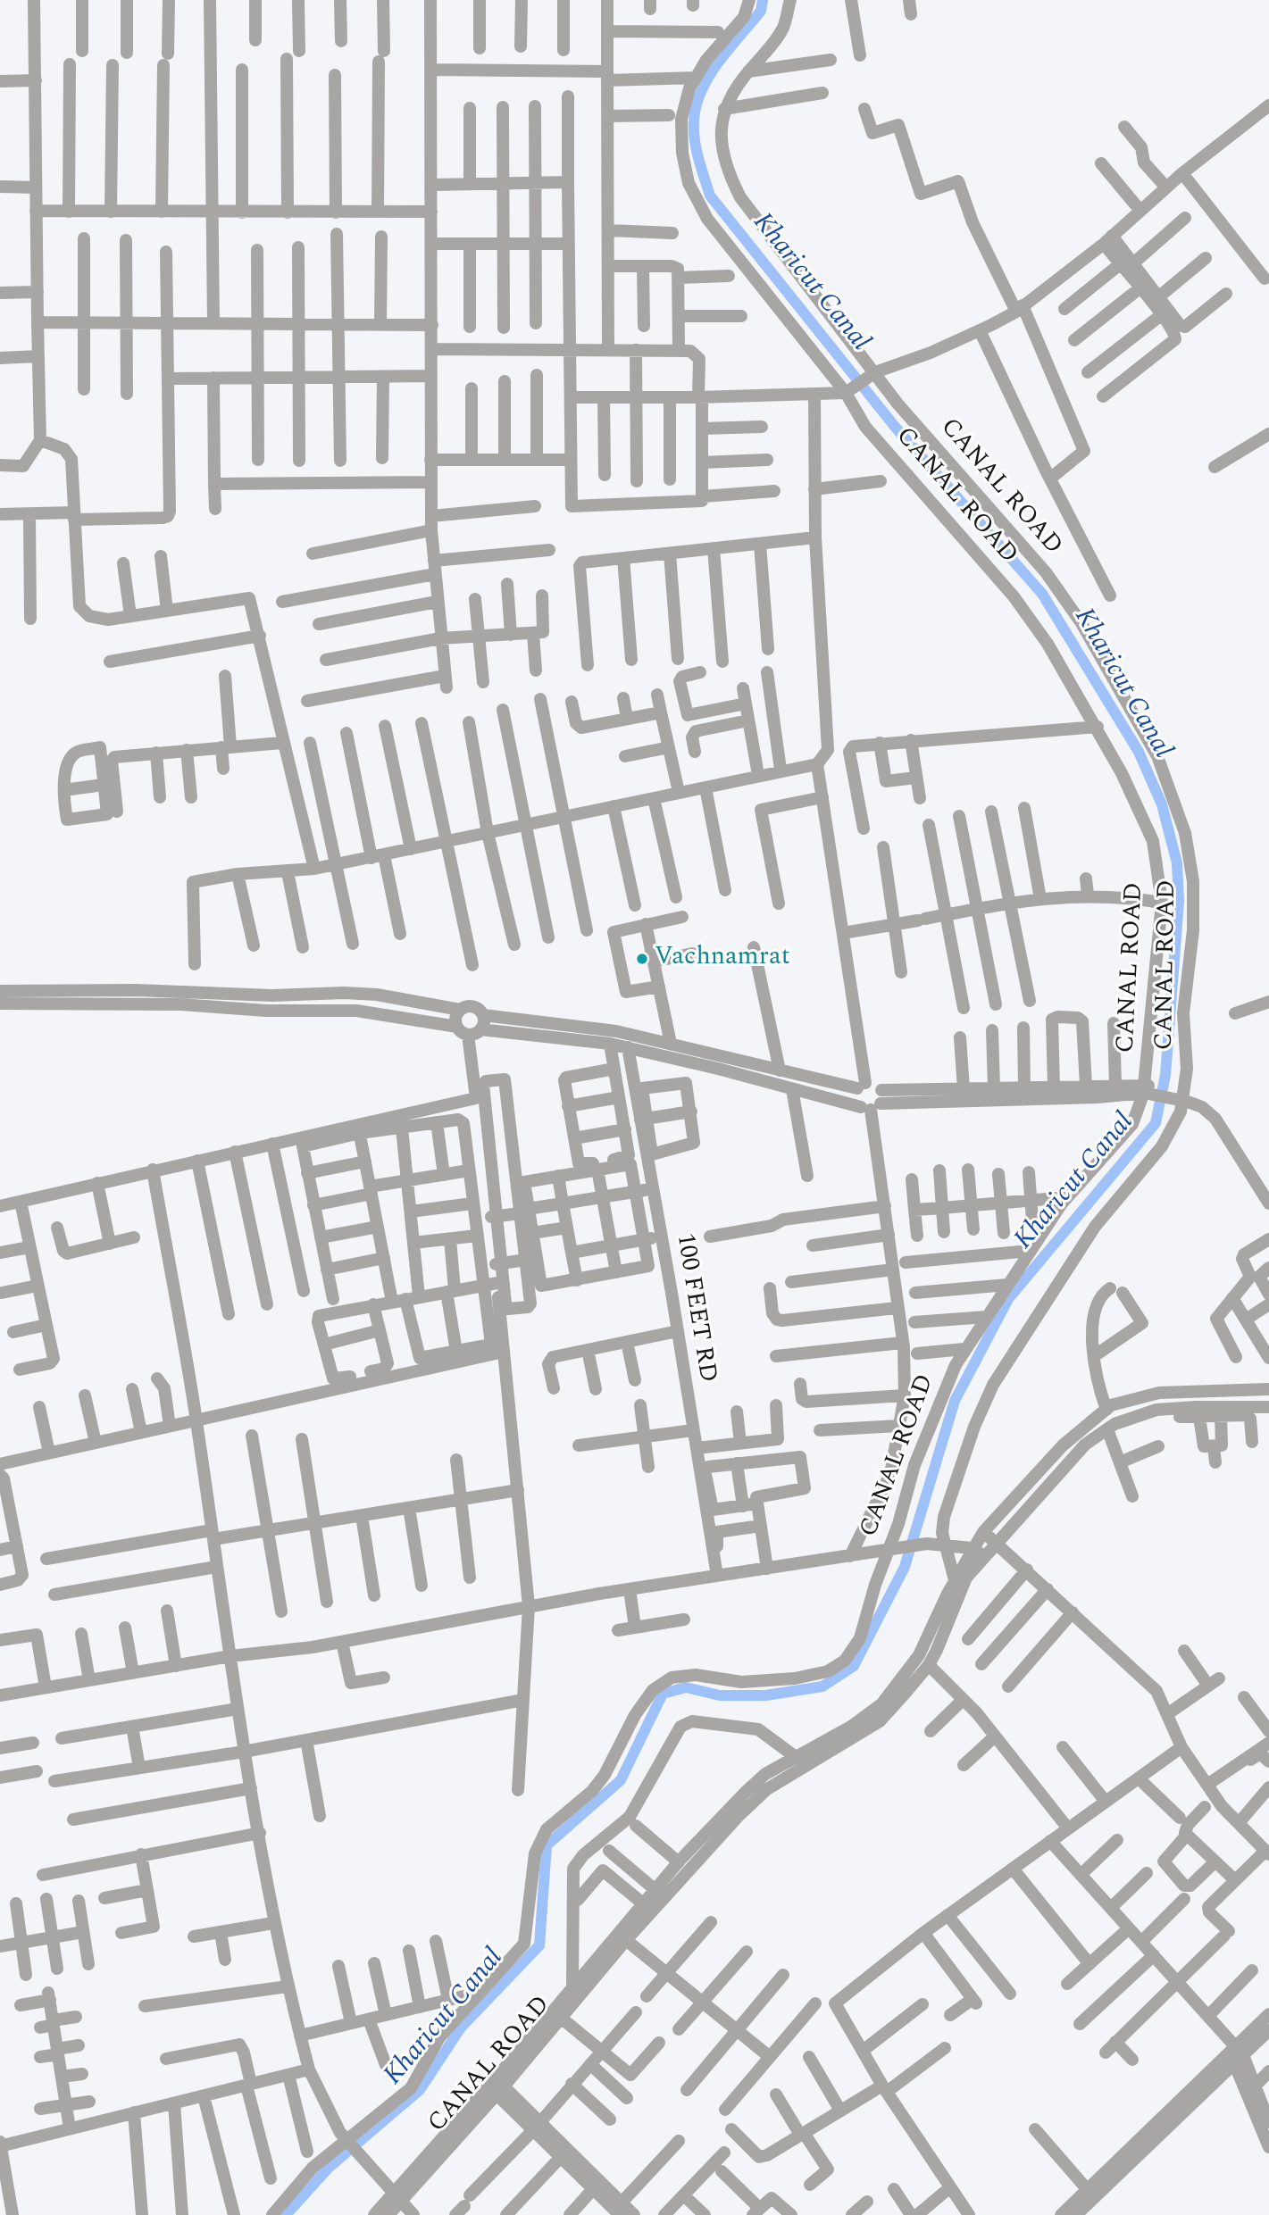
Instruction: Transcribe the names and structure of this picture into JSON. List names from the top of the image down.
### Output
{
  "streets": {
    "street": ["CANAL ROAD", "100 FEET RD"]
  },
  "water": ["Kharicut Canal"],
  "places": ["Vachnamrat"]
}
